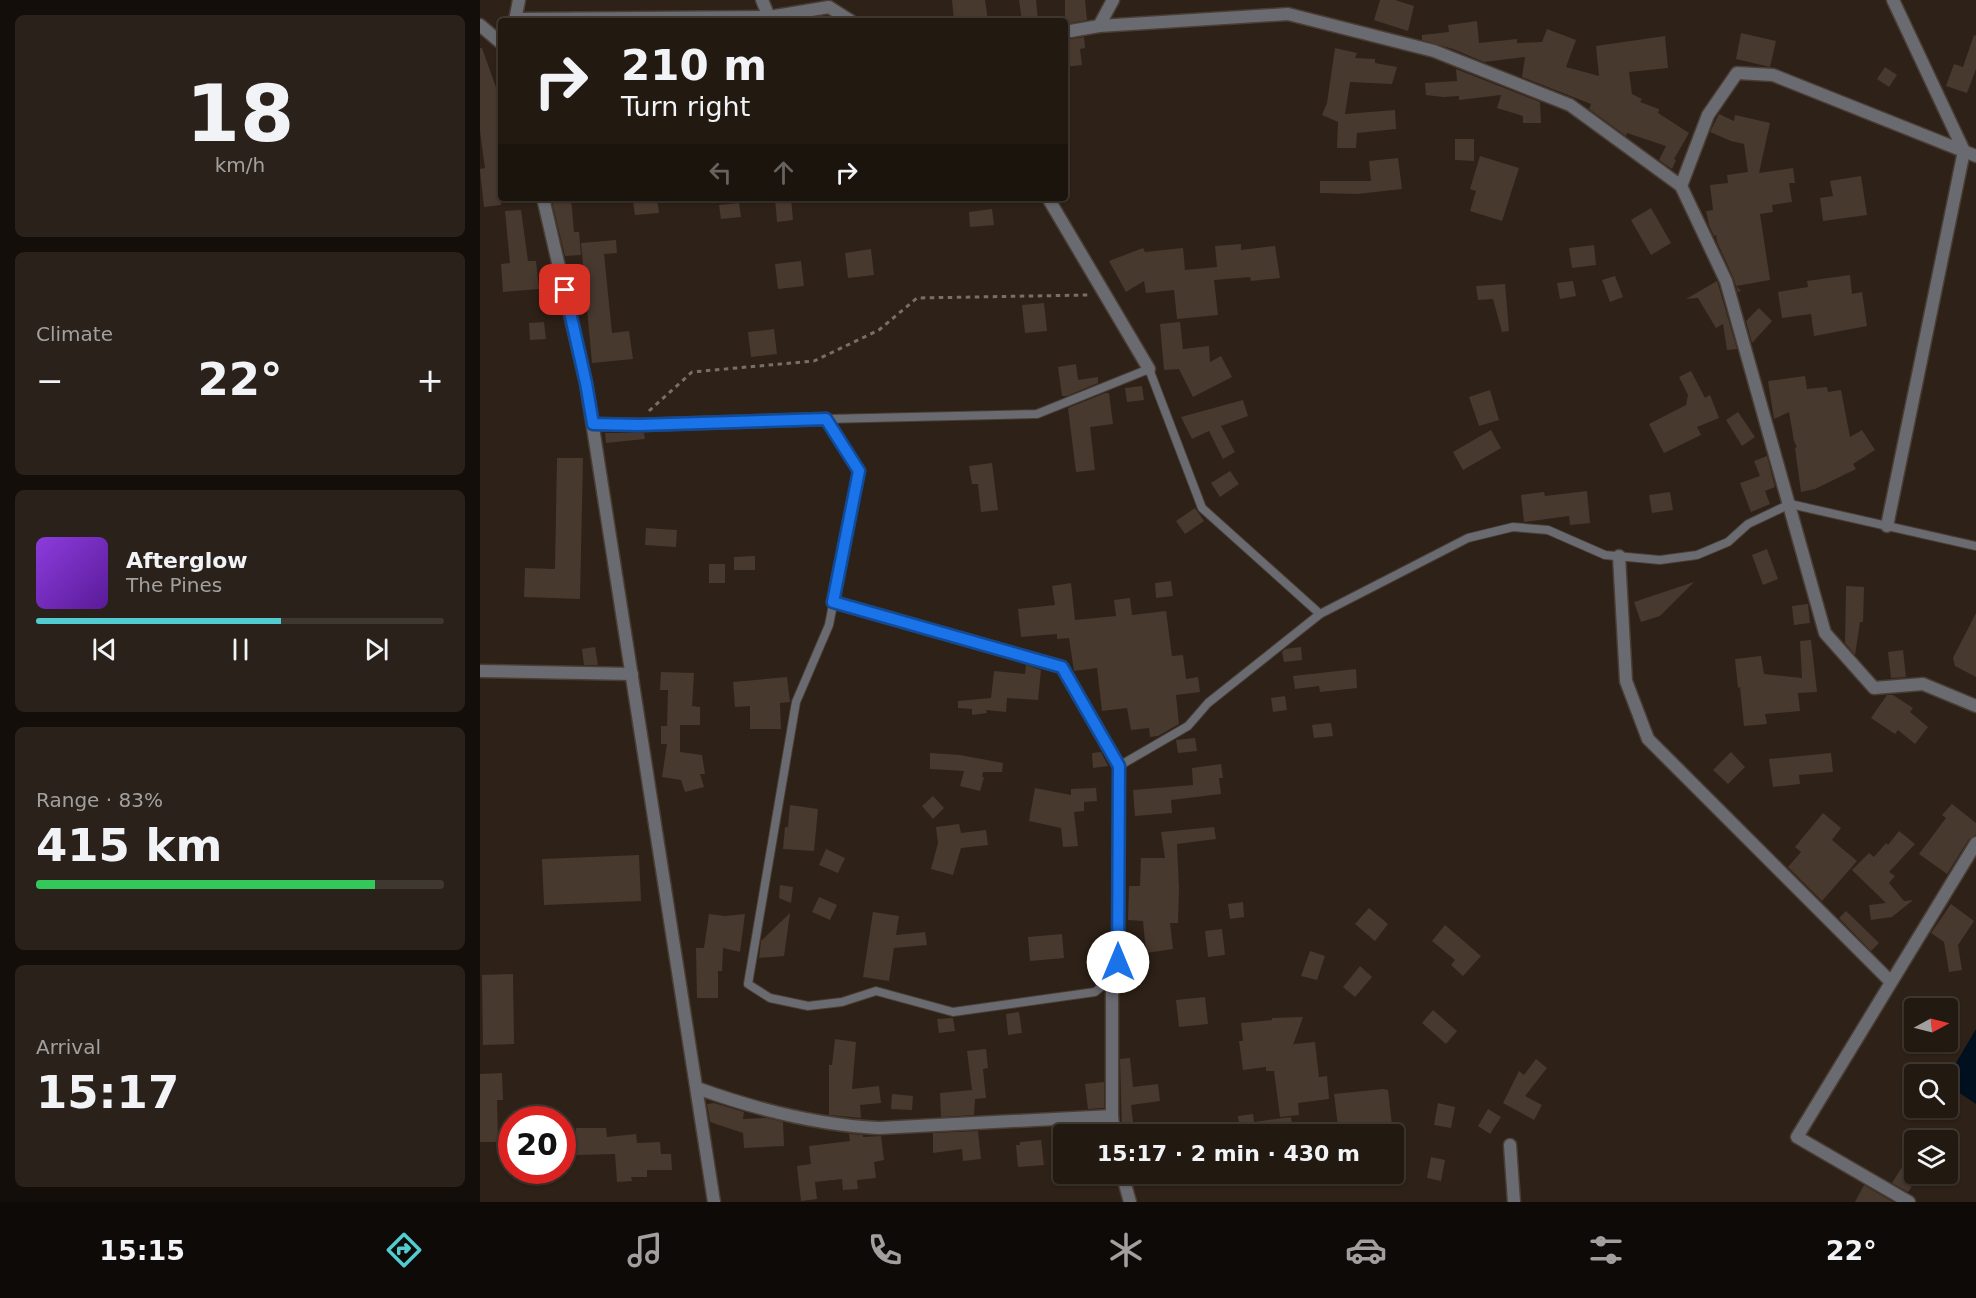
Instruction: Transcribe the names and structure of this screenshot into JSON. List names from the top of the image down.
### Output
{
  "north": "right",
  "page": {
    "tile": [
      ["18", "km/h"],
      "Climate",
      ["Range · 83%", "415 km"],
      ["Arrival", "15:17"]
    ],
    "turn": ["210 m", "Turn right"],
    "heat": ["−", "22°", "+"],
    "song": ["Afterglow", "The Pines"],
    "limit": "20",
    "trip": "15:17 · 2 min · 430 m",
    "tabs": ["15:15", "22°"]
  }
}
